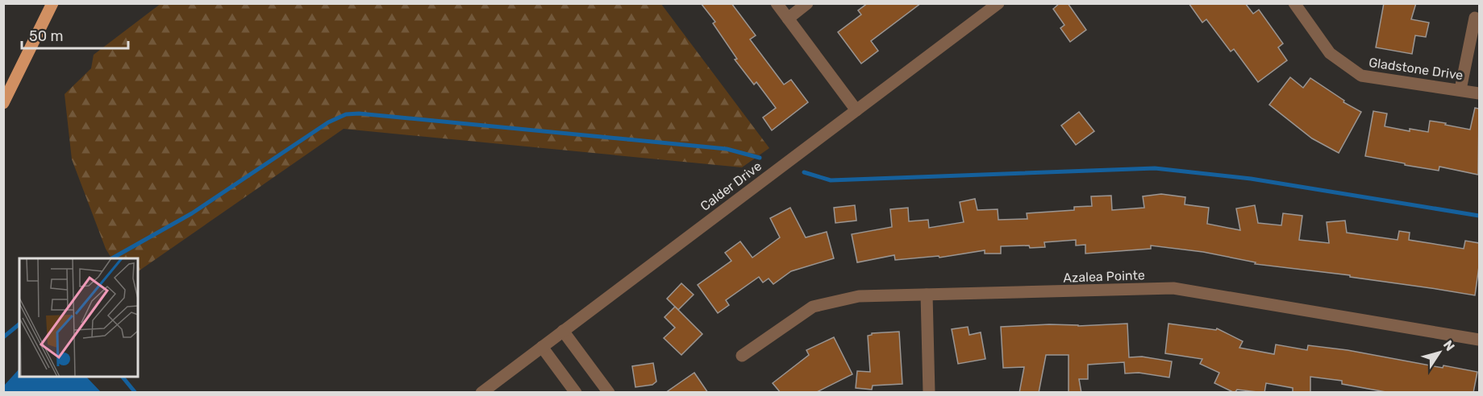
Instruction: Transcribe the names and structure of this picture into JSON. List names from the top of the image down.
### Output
{
  "streets": {
    "street": ["Gladstone Drive", "Calder Drive", "Azalea Pointe"]
  },
  "scale_bar": "50 m",
  "north": "top right"
}
